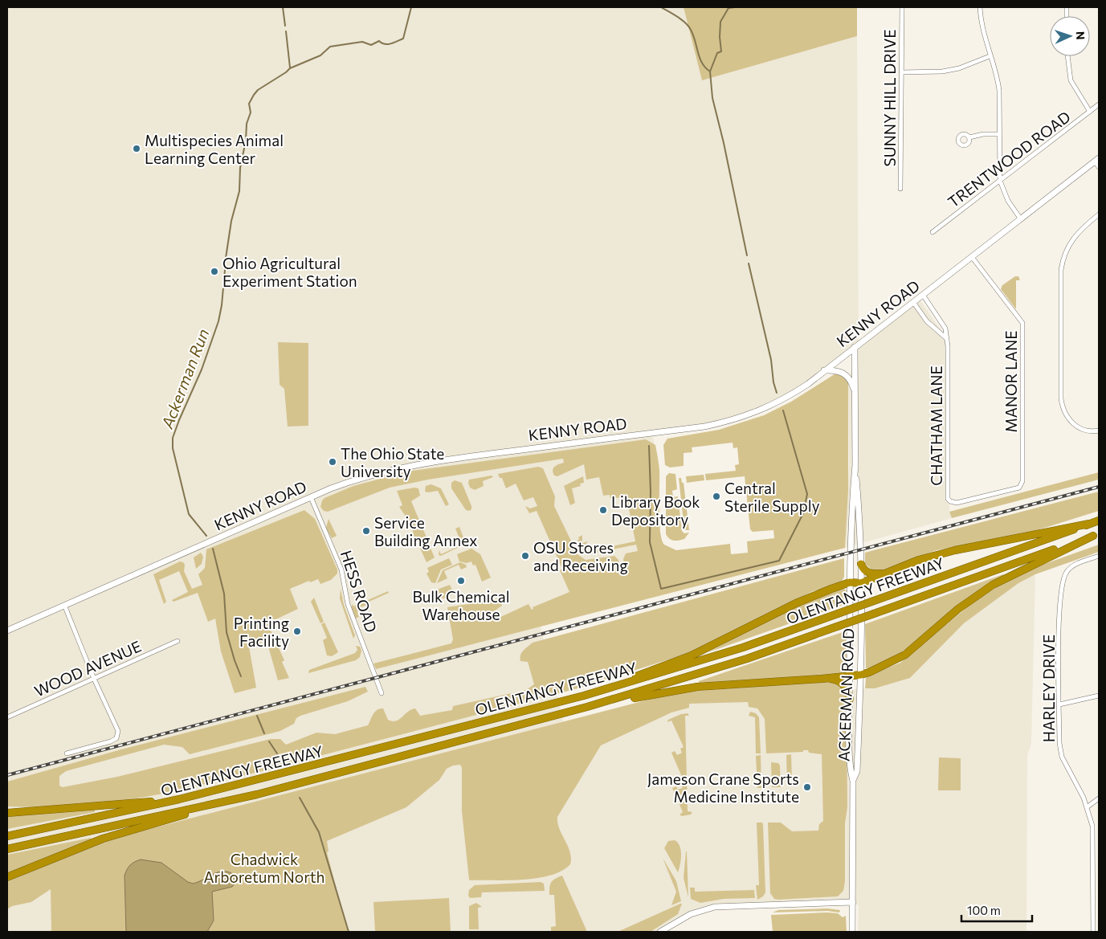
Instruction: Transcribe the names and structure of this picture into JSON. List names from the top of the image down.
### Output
{
  "streets": {
    "highway": ["OLENTANGY FREEWAY"],
    "main road": ["KENNY ROAD", "ACKERMAN ROAD"],
    "street": [
      "SUNNY HILL DRIVE",
      "TRENTWOOD ROAD",
      "MANOR LANE",
      "CHATHAM LANE",
      "HESS ROAD",
      "WOOD AVENUE",
      "HARLEY DRIVE"
    ]
  },
  "crossings": [
    ["KENNY ROAD", "MANOR LANE"],
    ["KENNY ROAD", "CHATHAM LANE"],
    ["KENNY ROAD", "HESS ROAD"],
    ["KENNY ROAD", "ACKERMAN ROAD"],
    ["MANOR LANE", "CHATHAM LANE"]
  ],
  "water": ["Ackerman Run"],
  "parks": ["Chadwick Arboretum North"],
  "places": [
    "Multispecies Animal Learning Center",
    "Ohio Agricultural Experiment Station",
    "The Ohio State University",
    "Central Sterile Supply",
    "Library Book Depository",
    "Service Building Annex",
    "OSU Stores and Receiving",
    "Bulk Chemical Warehouse",
    "Printing Facility",
    "Jameson Crane Sports Medicine Institute"
  ],
  "scale_bar": "100 m",
  "north": "right"
}
